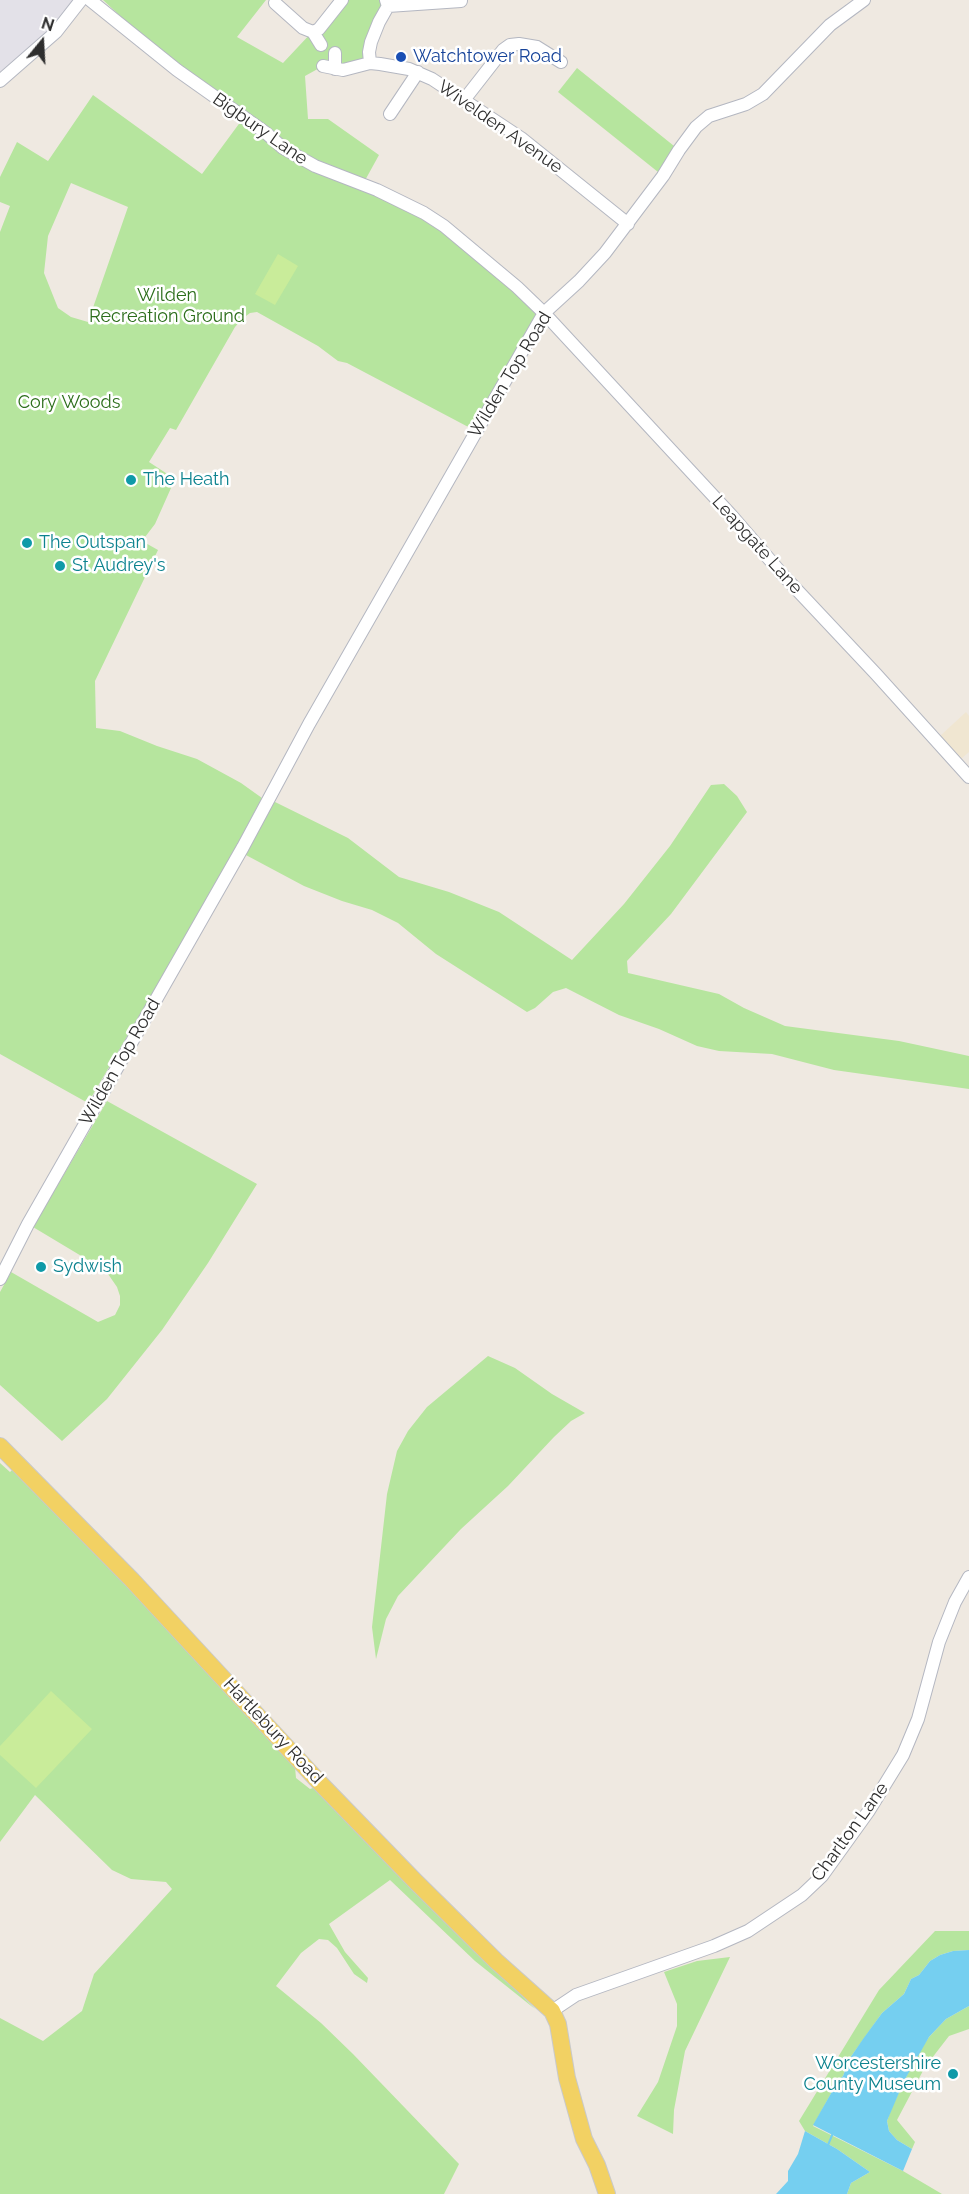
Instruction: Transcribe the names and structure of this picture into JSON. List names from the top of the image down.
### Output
{
  "streets": {
    "main road": ["Hartlebury Road"],
    "street": [
      "Wivelden Avenue",
      "Bigbury Lane",
      "Wilden Top Road",
      "Leapgate Lane",
      "Charlton Lane"
    ]
  },
  "crossings": [
    ["Wivelden Avenue", "Wilden Top Road"],
    ["Bigbury Lane", "Wilden Top Road"],
    ["Bigbury Lane", "Leapgate Lane"],
    ["Wilden Top Road", "Leapgate Lane"],
    ["Hartlebury Road", "Charlton Lane"]
  ],
  "parks": ["Wilden Recreation Ground", "Cory Woods"],
  "places": [
    "Watchtower Road",
    "The Heath",
    "The Outspan",
    "St Audrey's",
    "Sydwish",
    "Worcestershire County Museum"
  ],
  "north": "top"
}
